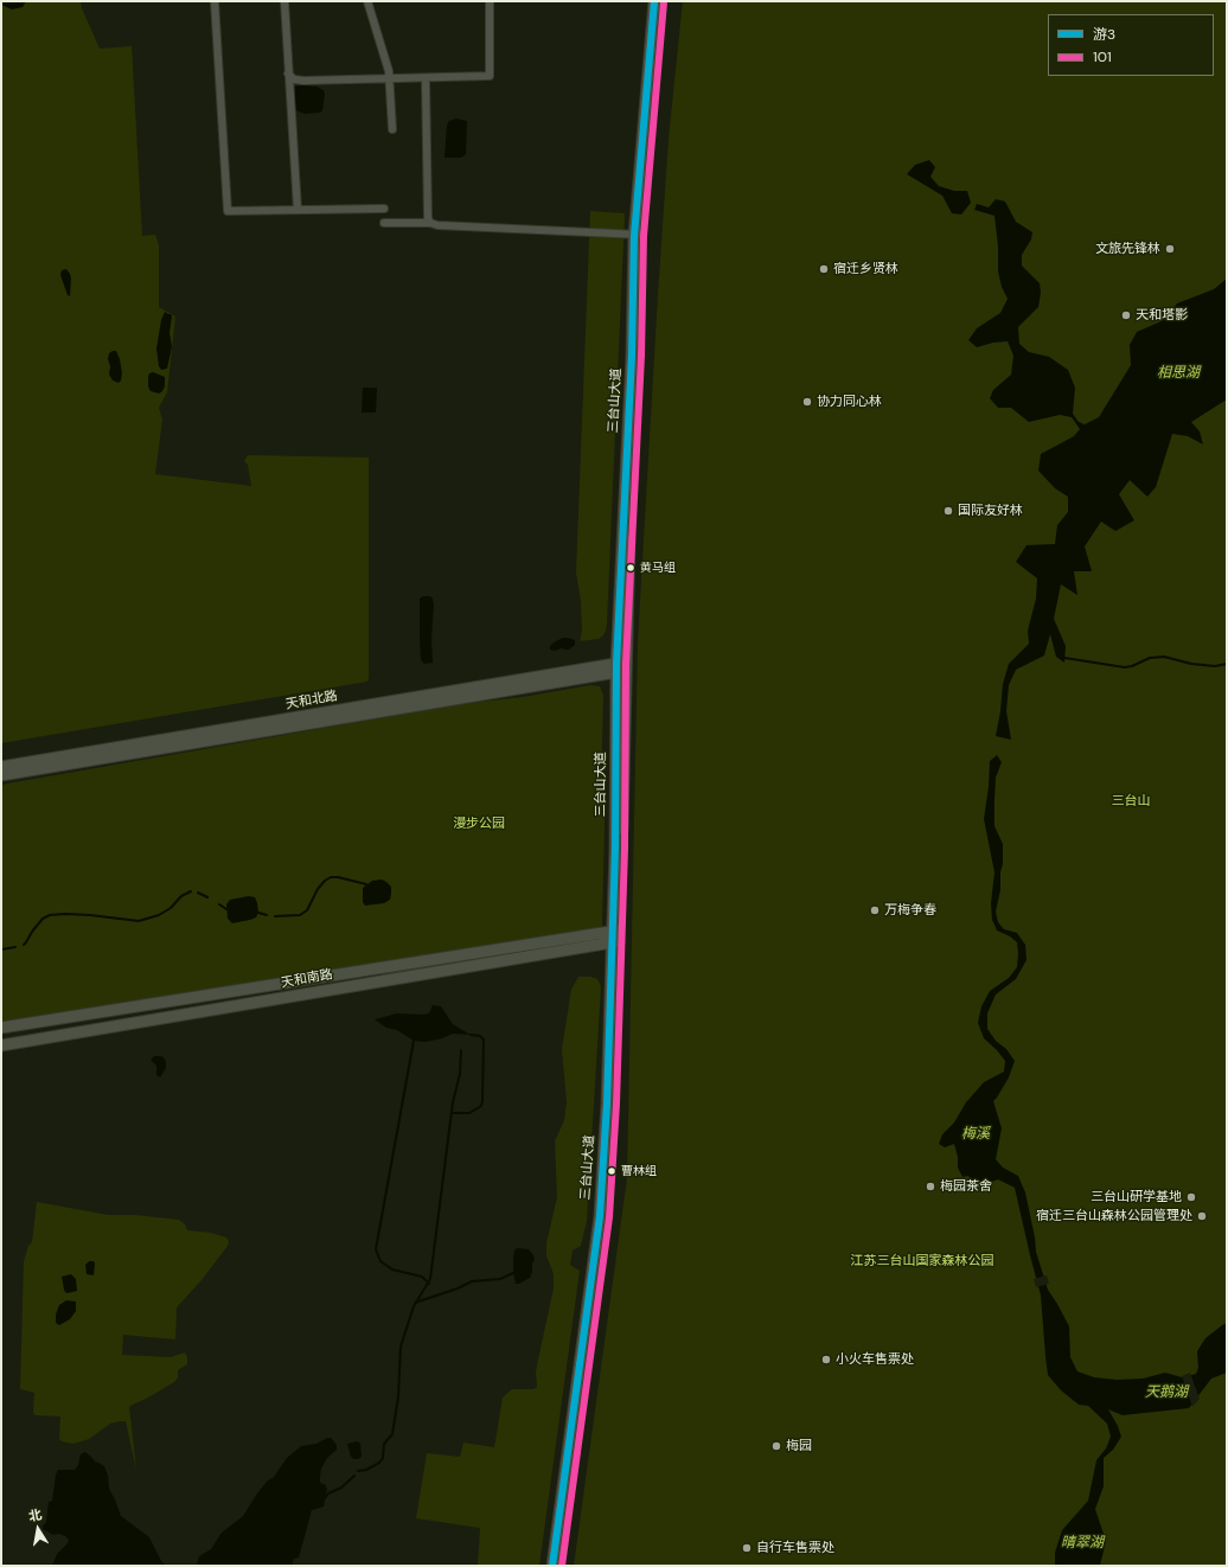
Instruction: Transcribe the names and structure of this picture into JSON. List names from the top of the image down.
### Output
{
  "streets": {
    "main road": ["三台山大道", "天和北路", "天和南路"]
  },
  "crossings": [
    ["三台山大道", "天和北路"],
    ["三台山大道", "天和南路"]
  ],
  "water": [
    "相思湖",
    "梅溪",
    "天鹅湖",
    "晴翠湖"
  ],
  "parks": ["三台山", "漫步公园", "江苏三台山国家森林公园"],
  "places": [
    "文旅先锋林",
    "宿迁乡贤林",
    "天和塔影",
    "协力同心林",
    "国际友好林",
    "黄马组",
    "万梅争春",
    "曹林组",
    "梅园茶舍",
    "三台山研学基地",
    "宿迁三台山森林公园管理处",
    "小火车售票处",
    "梅园",
    "自行车售票处"
  ],
  "lines": ["transit line 游3", "transit line 101"],
  "legend": ["游3", "101"],
  "north": "top"
}
